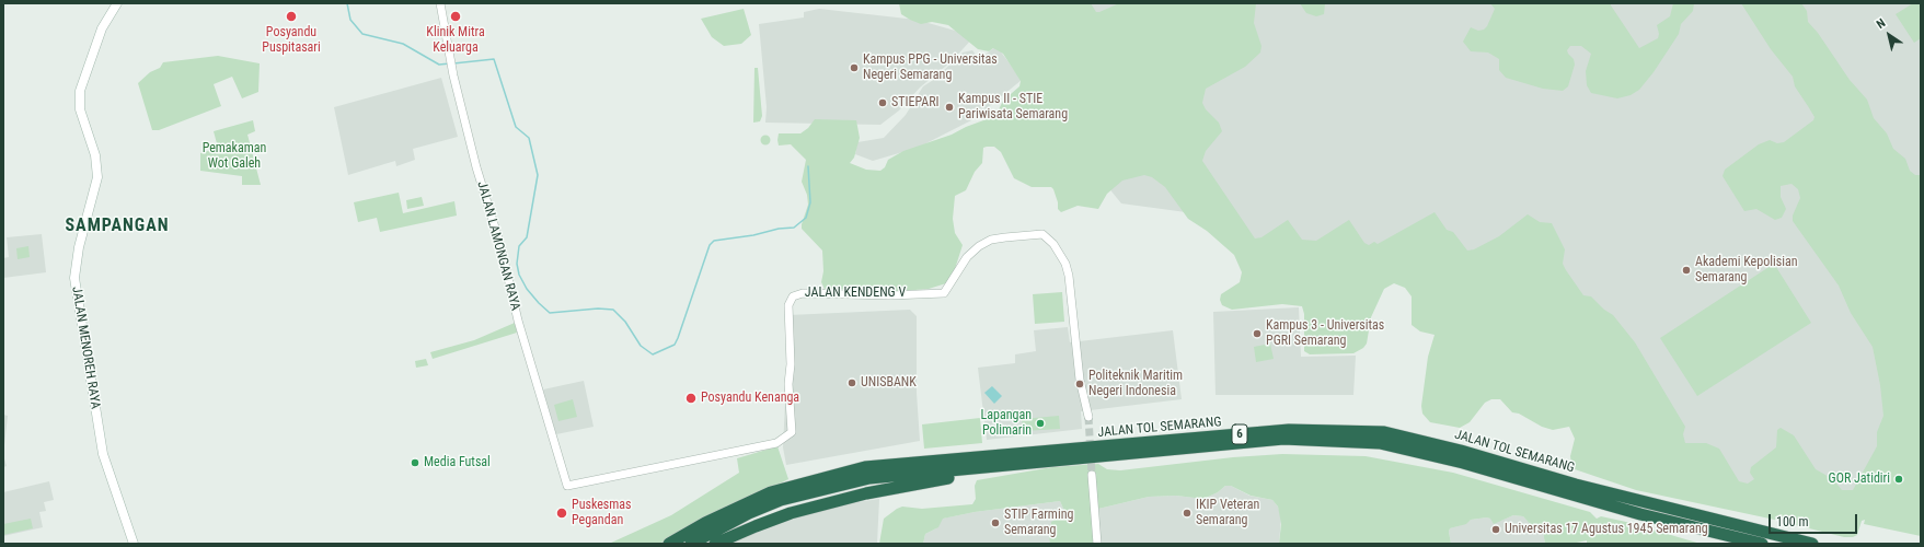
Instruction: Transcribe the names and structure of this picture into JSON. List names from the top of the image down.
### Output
{
  "streets": {
    "highway": ["JALAN TOL SEMARANG", "6"],
    "main road": ["JALAN MENOREH RAYA"],
    "street": ["JALAN LAMONGAN RAYA", "JALAN KENDENG V"]
  },
  "crossings": [
    ["JALAN LAMONGAN RAYA", "JALAN KENDENG V"]
  ],
  "districts": ["SAMPANGAN"],
  "parks": ["Pemakaman Wot Galeh"],
  "places": [
    "Posyandu Puspitasari",
    "Klinik Mitra Keluarga",
    "Kampus PPG - Universitas Negeri Semarang",
    "STIEPARI",
    "Kampus II - STIE Pariwisata Semarang",
    "Akademi Kepolisian Semarang",
    "Kampus 3 - Universitas PGRI Semarang",
    "UNISBANK",
    "Politeknik Maritim Negeri Indonesia",
    "Posyandu Kenanga",
    "Lapangan Polimarin",
    "Media Futsal",
    "GOR Jatidiri",
    "Puskesmas Pegandan",
    "IKIP Veteran Semarang",
    "STIP Farming Semarang",
    "Universitas 17 Agustus 1945 Semarang"
  ],
  "scale_bar": "100 m",
  "north": "top left"
}
